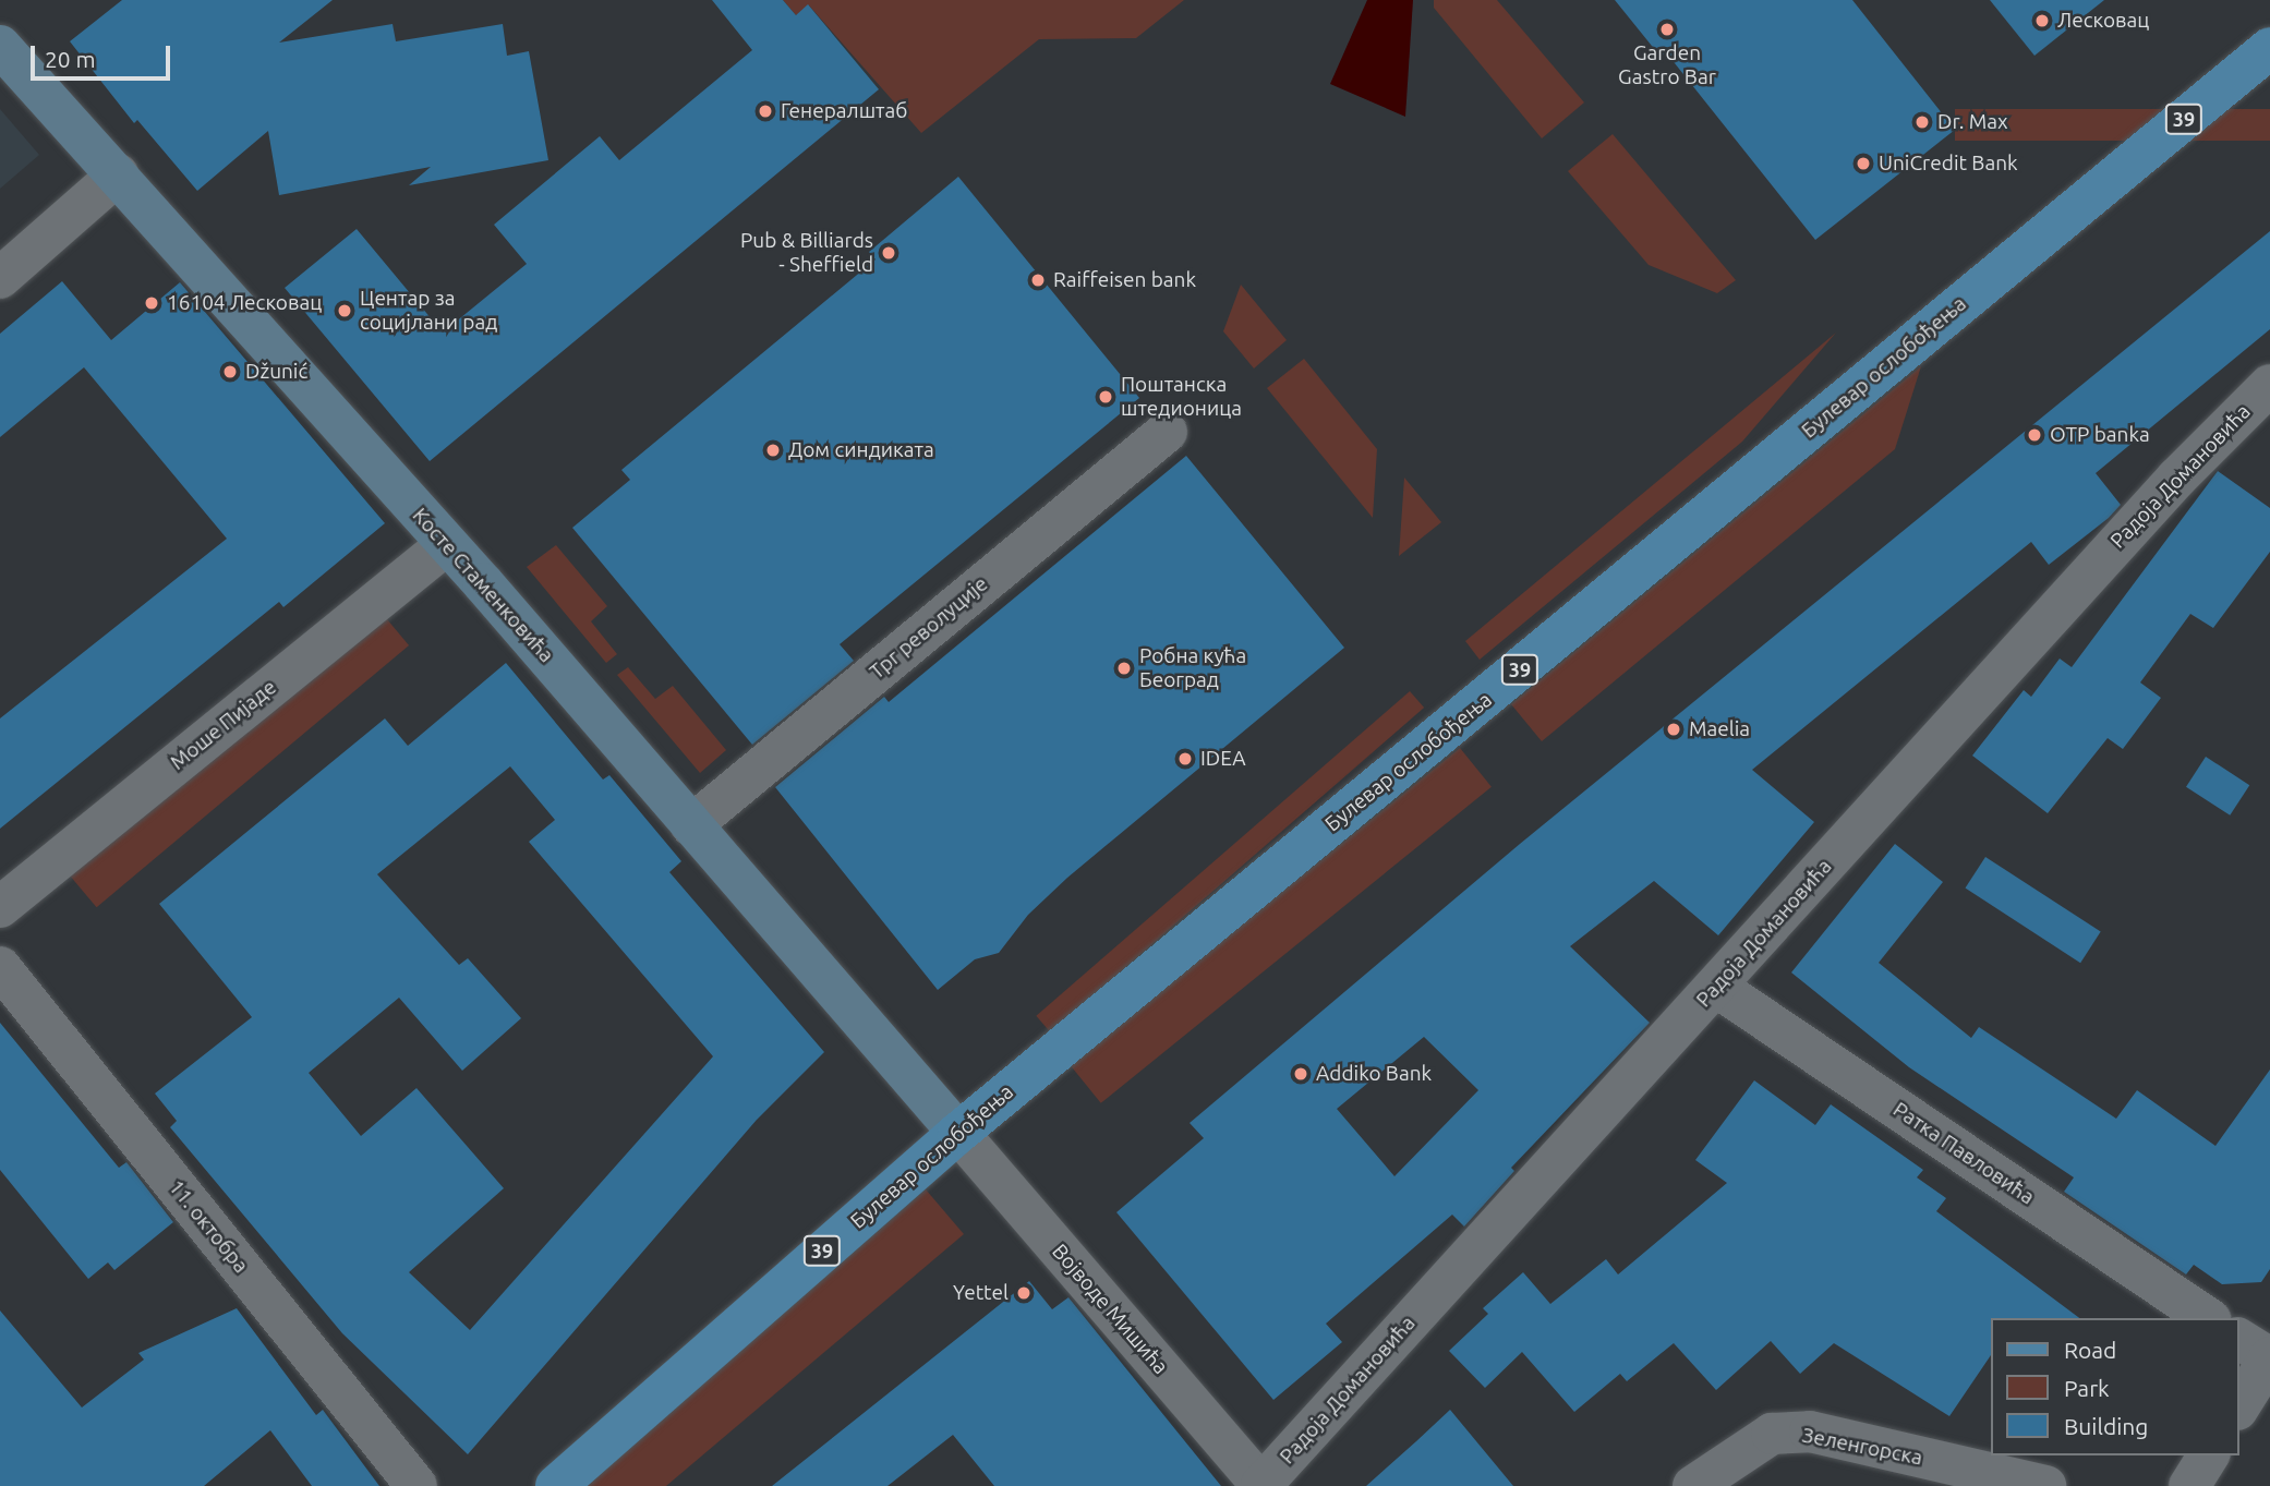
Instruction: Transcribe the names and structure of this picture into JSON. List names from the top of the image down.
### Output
{
  "streets": {
    "main road": ["39", "Булевар ослобођења"],
    "street": [
      "Радоја Домановића",
      "Косте Стаменковића",
      "Трг револуције",
      "Моше Пијаде",
      "Ратка Павловића",
      "11. октобра",
      "Војводе Мишића",
      "Зеленгорска"
    ]
  },
  "crossings": [
    ["Булевар ослобођења", "Косте Стаменковића"],
    ["Булевар ослобођења", "Војводе Мишића"],
    ["Радоја Домановића", "Ратка Павловића"],
    ["Радоја Домановића", "Војводе Мишића"],
    ["Косте Стаменковића", "Трг револуције"],
    ["Косте Стаменковића", "Моше Пијаде"],
    ["Косте Стаменковића", "Војводе Мишића"]
  ],
  "places": [
    "Лесковац",
    "Garden Gastro Bar",
    "Генералштаб",
    "Dr. Max",
    "UniCredit Bank",
    "Pub & Billiards - Sheffield",
    "Raiffeisen bank",
    "16104 Лесковац",
    "Центар за социјлани рад",
    "Džunić",
    "Поштанска штедионица",
    "OTP banka",
    "Дом синдиката",
    "Робна кућа Београд",
    "Maelia",
    "IDEA",
    "Addiko Bank",
    "Yettel"
  ],
  "legend": ["Road", "Park", "Building"],
  "scale_bar": "20 m"
}
